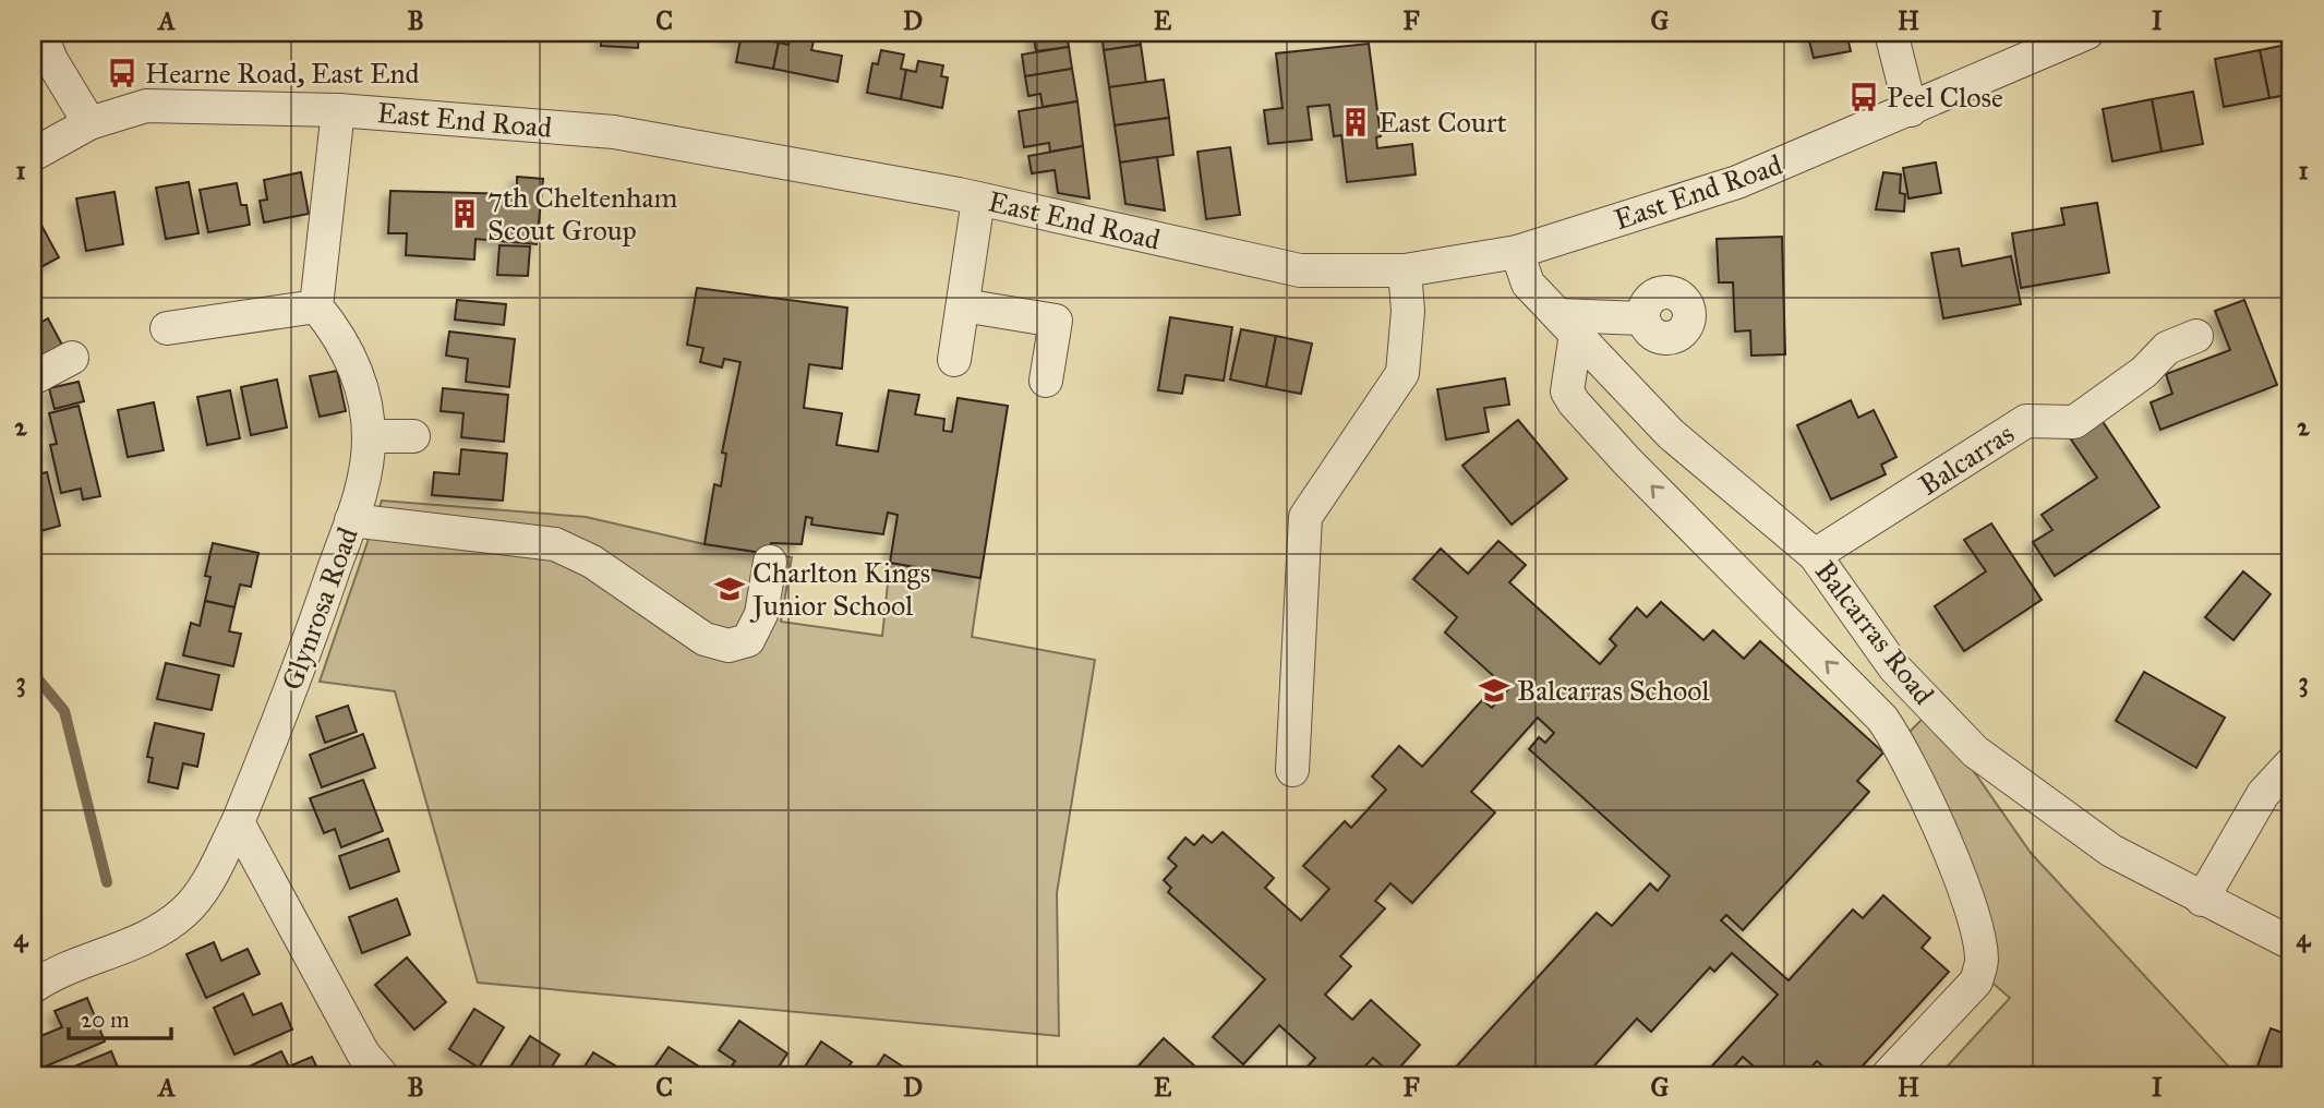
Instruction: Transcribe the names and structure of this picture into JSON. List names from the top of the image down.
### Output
{
  "streets": {
    "street": [
      "East End Road",
      "Balcarras",
      "Glynrosa Road",
      "Balcarras Road"
    ]
  },
  "crossings": [
    ["East End Road", "Balcarras Road"],
    ["Balcarras", "Balcarras Road"]
  ],
  "places": {
    "bus stop": ["Hearne Road, East End", "Peel Close"],
    "building": ["East Court", "7th Cheltenham Scout Group"],
    "school or university": ["Charlton Kings Junior School", "Balcarras School"]
  },
  "scale_bar": "20 m",
  "grid": {
    "columns": [
      "A",
      "B",
      "C",
      "D",
      "E",
      "F",
      "G",
      "H",
      "I"
    ],
    "rows": [
      "1",
      "2",
      "3",
      "4"
    ]
  }
}
